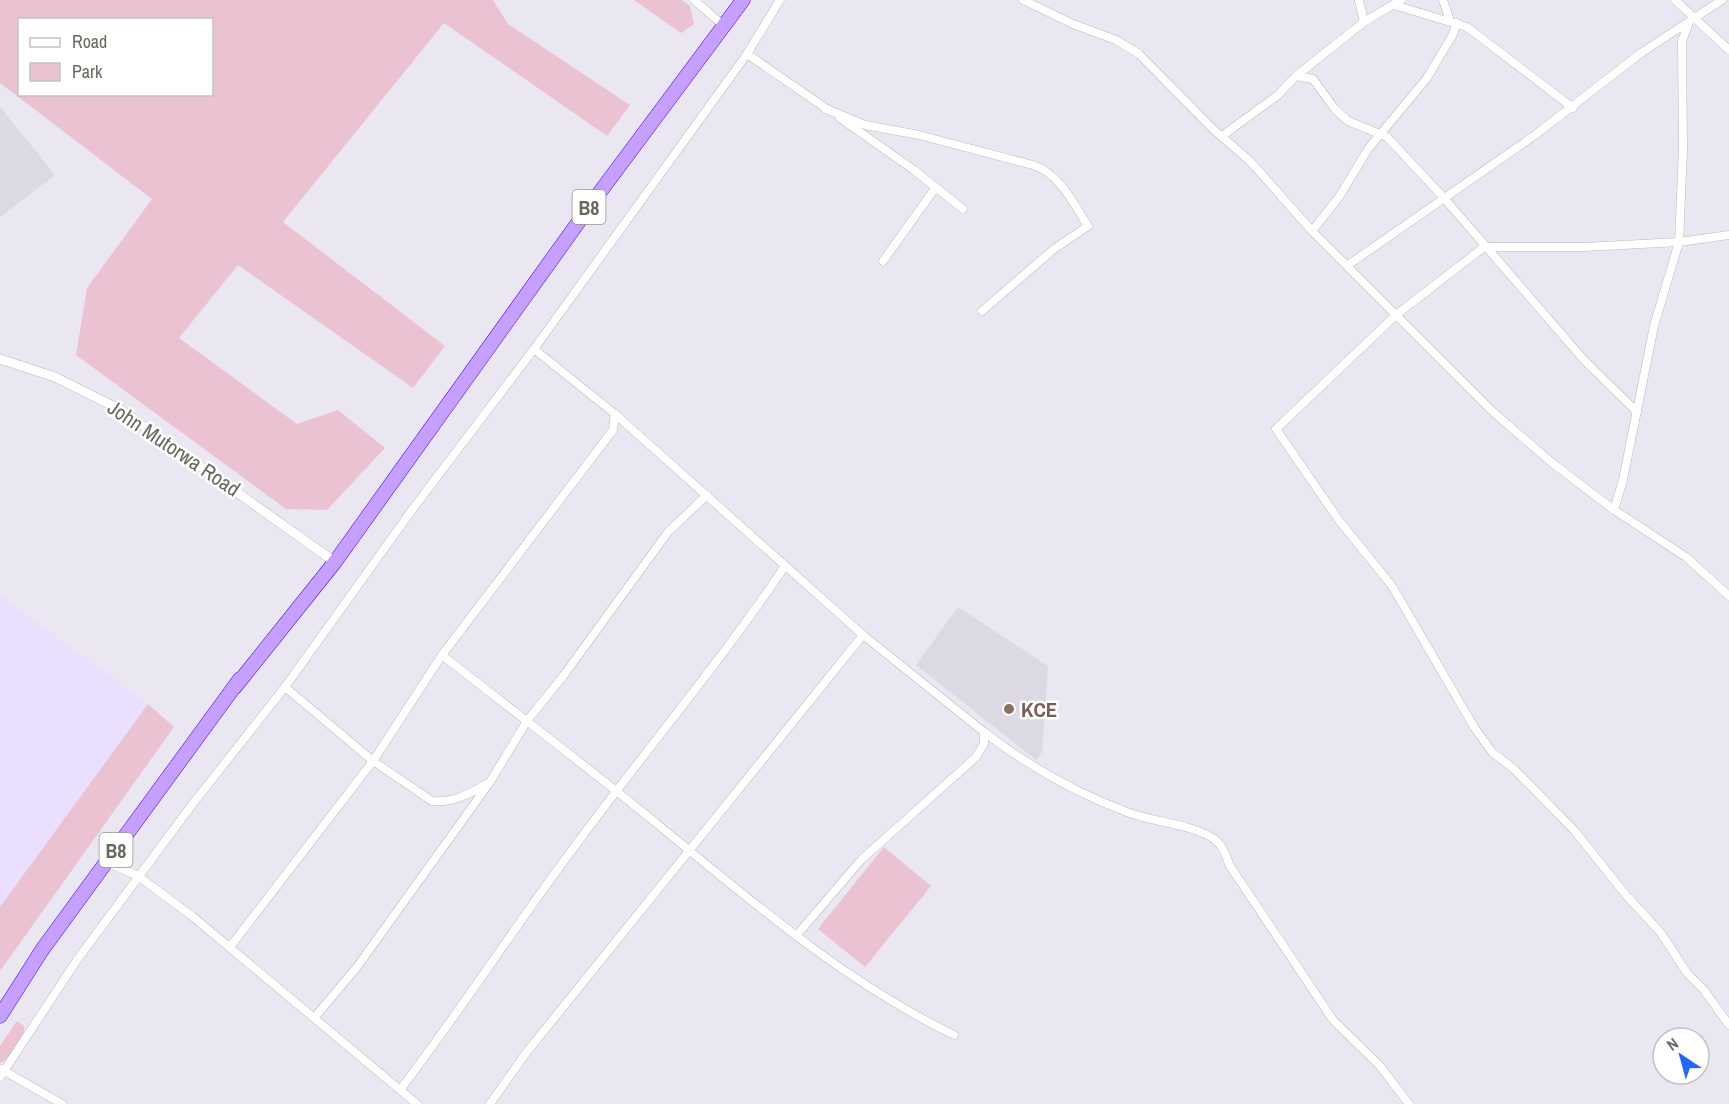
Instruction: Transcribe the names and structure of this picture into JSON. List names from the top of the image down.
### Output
{
  "streets": {
    "highway": ["B8"],
    "street": ["John Mutorwa Road"]
  },
  "crossings": [
    ["B8", "John Mutorwa Road"]
  ],
  "places": ["KCE"],
  "legend": ["Road", "Park"],
  "north": "top left"
}
